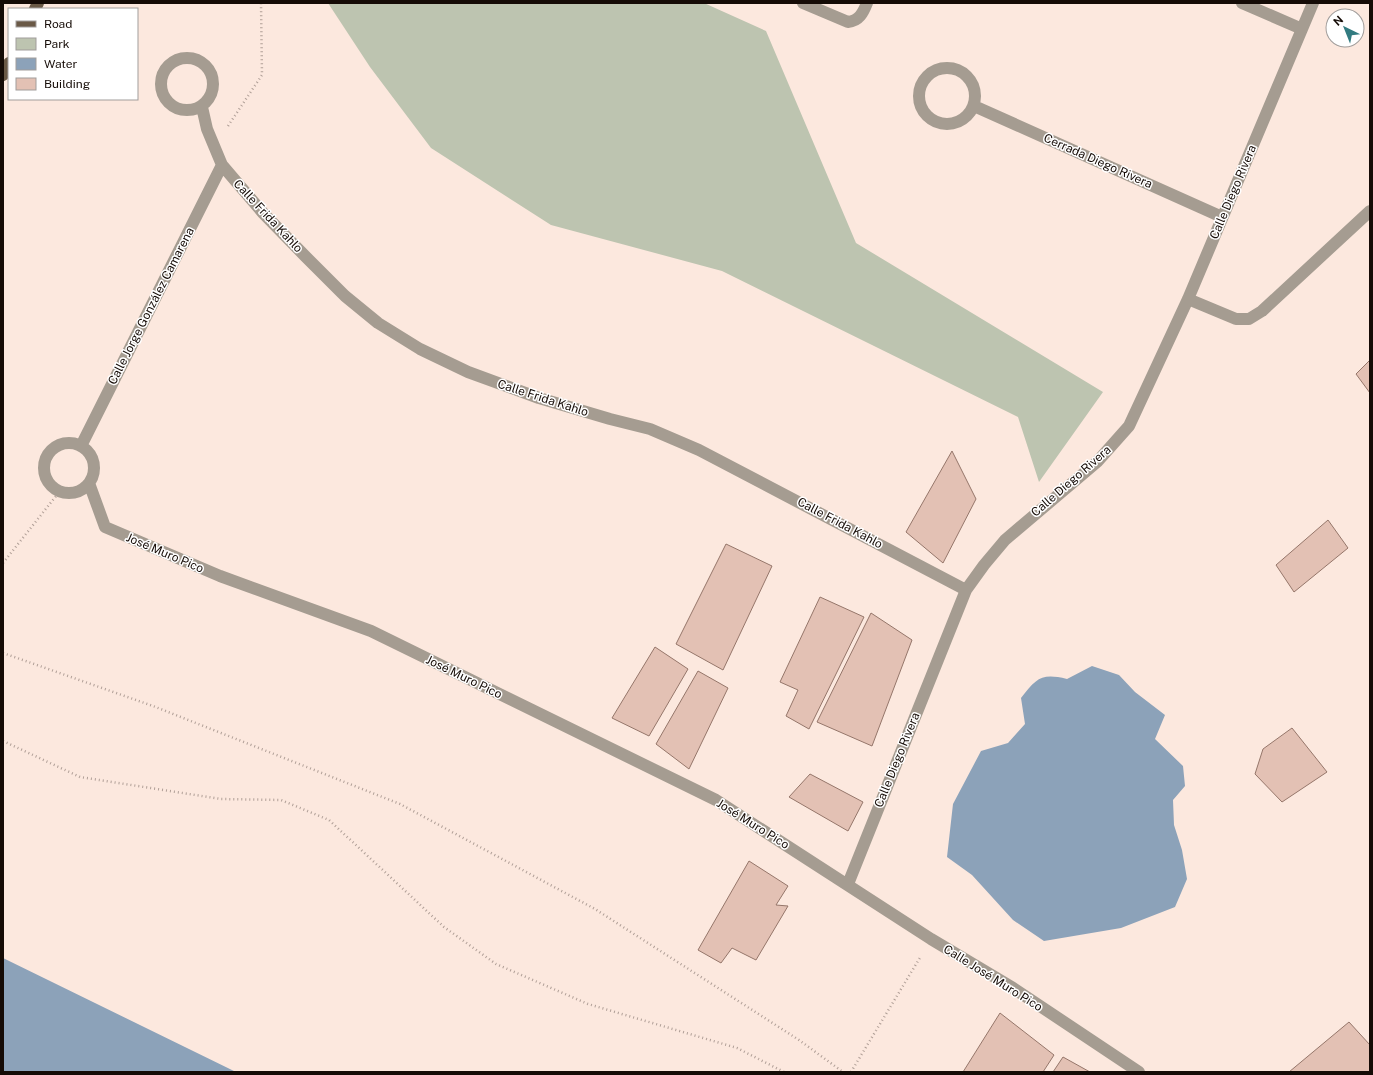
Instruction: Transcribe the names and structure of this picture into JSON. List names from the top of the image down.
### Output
{
  "streets": {
    "street": [
      "Cerrada Diego Rivera",
      "Calle Diego Rivera",
      "Calle Frida Kahlo",
      "Calle Jorge González Camarena",
      "José Muro Pico",
      "Calle José Muro Pico"
    ]
  },
  "crossings": [
    ["Cerrada Diego Rivera", "Calle Diego Rivera"],
    ["Calle Diego Rivera", "Calle Frida Kahlo"],
    ["Calle Diego Rivera", "José Muro Pico"],
    ["Calle Diego Rivera", "Calle José Muro Pico"],
    ["Calle Frida Kahlo", "Calle Jorge González Camarena"],
    ["Calle Jorge González Camarena", "José Muro Pico"],
    ["José Muro Pico", "Calle José Muro Pico"]
  ],
  "legend": [
    "Road",
    "Park",
    "Water",
    "Building"
  ],
  "north": "top left"
}
